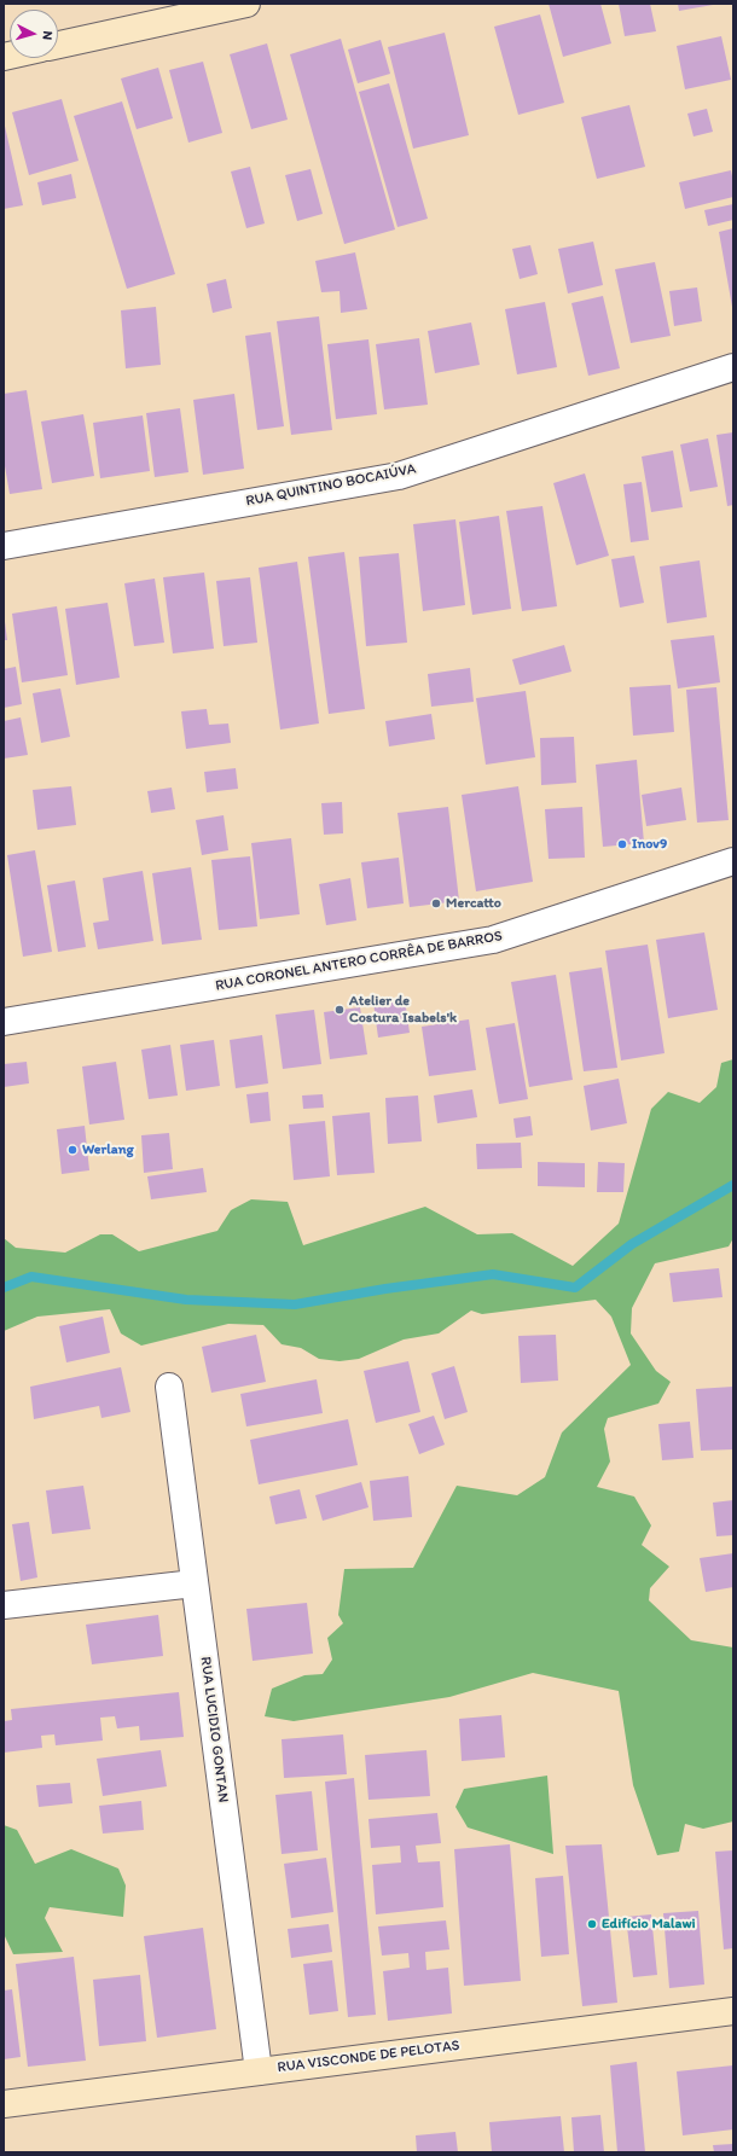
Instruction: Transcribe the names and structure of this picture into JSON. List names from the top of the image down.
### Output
{
  "streets": {
    "street": [
      "RUA QUINTINO BOCAIÚVA",
      "RUA CORONEL ANTERO CORRÊA DE BARROS",
      "RUA LUCIDIO GONTAN",
      "RUA VISCONDE DE PELOTAS"
    ]
  },
  "crossings": [
    ["RUA LUCIDIO GONTAN", "RUA VISCONDE DE PELOTAS"]
  ],
  "places": [
    "Inov9",
    "Mercatto",
    "Atelier de Costura Isabels'k",
    "Werlang",
    "Edifício Malawi"
  ],
  "north": "right"
}
